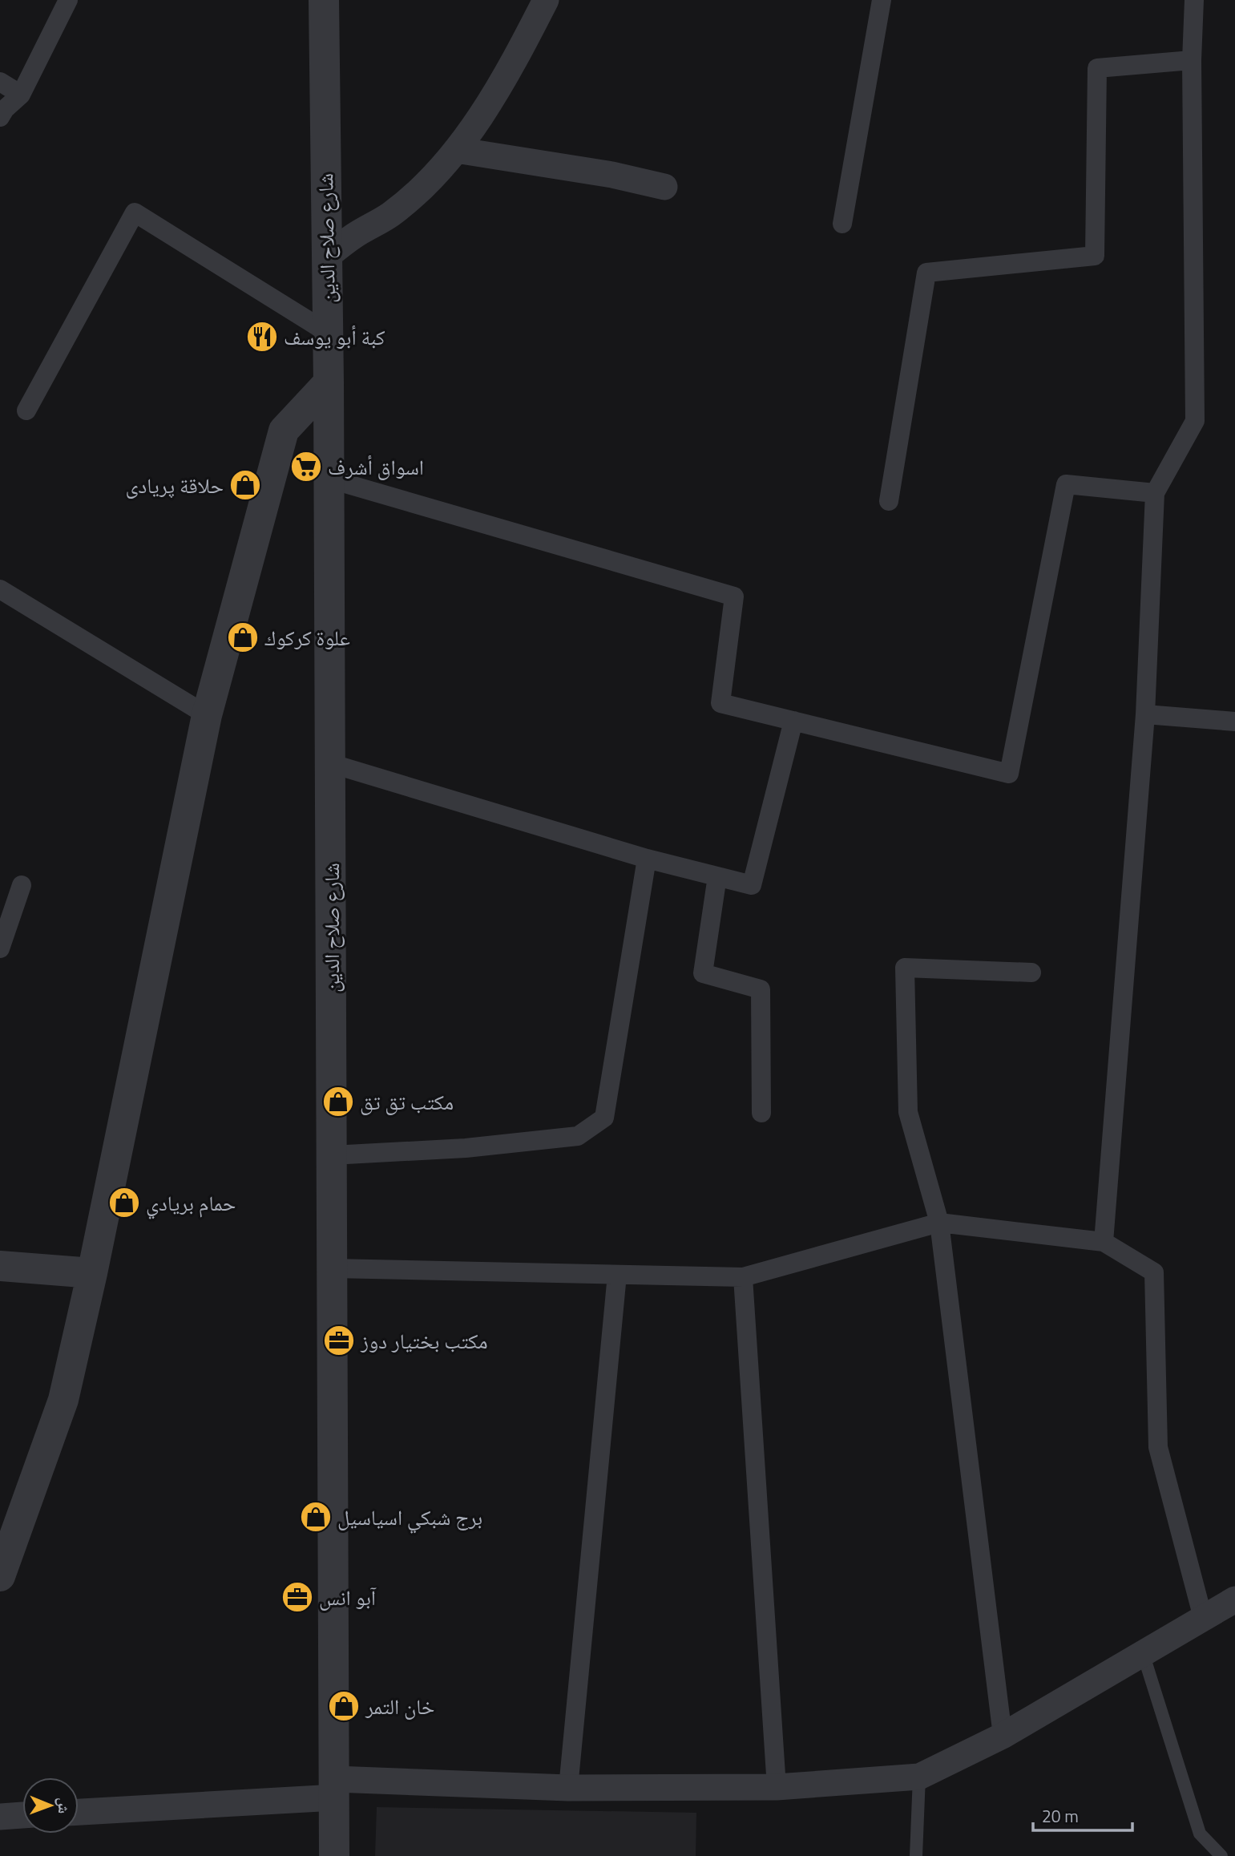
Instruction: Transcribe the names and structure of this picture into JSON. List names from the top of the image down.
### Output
{
  "streets": {
    "street": ["شارع صلاح الدين"]
  },
  "places": {
    "restaurant": ["كبة أبو يوسف"],
    "supermarket": ["اسواق أشرف"],
    "shop": [
      "حلاقة پریادی",
      "علوة كركوك",
      "مکتب تق تق",
      "حمام بريادي",
      "برج شبکي اسیاسیل",
      "خان التمر"
    ],
    "office": ["مكتب بختيار دوز", "آبو انس"]
  },
  "scale_bar": "20 m",
  "north": "right"
}
